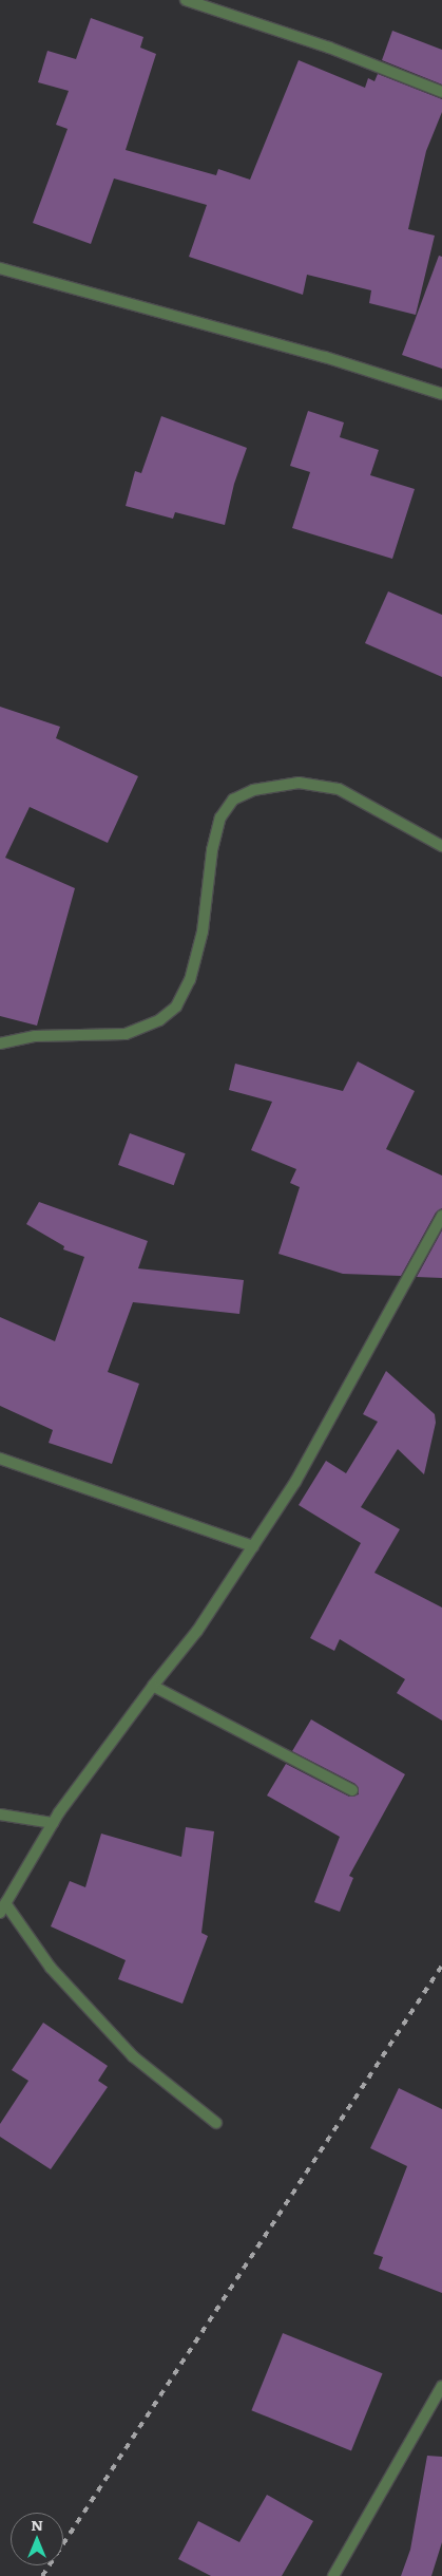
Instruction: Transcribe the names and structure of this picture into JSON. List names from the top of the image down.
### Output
{
  "north": "top"
}
